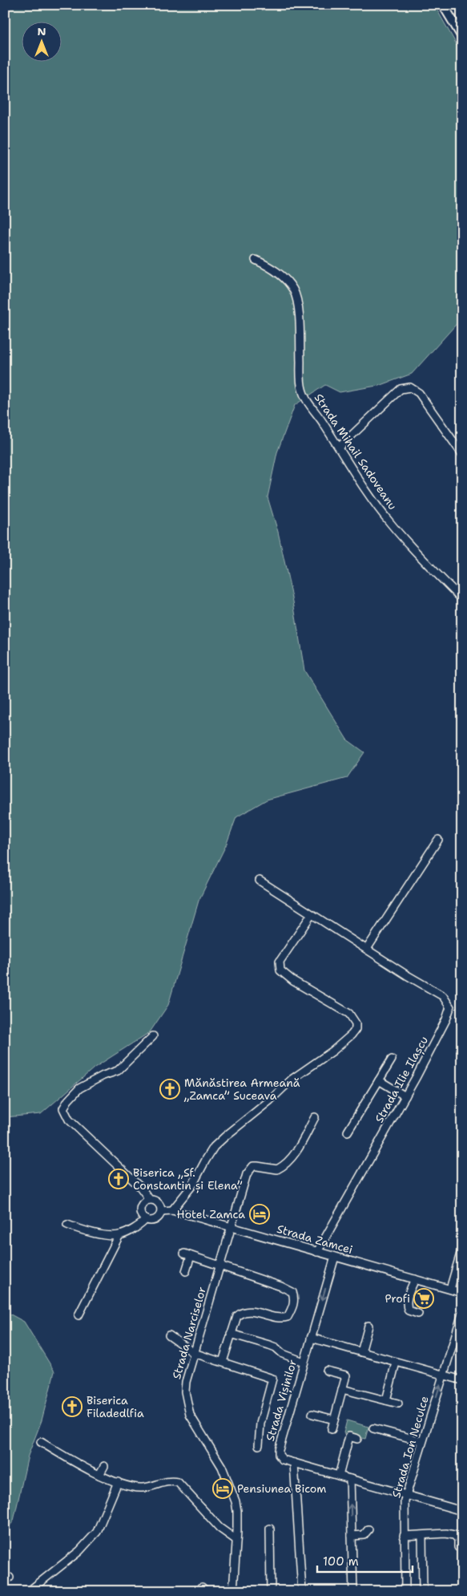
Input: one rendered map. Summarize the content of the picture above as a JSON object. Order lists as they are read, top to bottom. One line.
{"streets":{"street":["Strada Mihail Sadoveanu","Strada Ilie Ilașcu","Strada Zamcei","Strada Narciselor","Strada Vișinilor","Strada Ion Neculce"]},"crossings":[["Strada Ilie Ilașcu","Strada Zamcei"],["Strada Zamcei","Strada Narciselor"],["Strada Zamcei","Strada Vișinilor"],["Strada Vișinilor","Strada Ion Neculce"]],"places":{"church":["Mănăstirea Armeană „Zamca” Suceava","Biserica „Sf. Constantin și Elena”","Biserica Filadedlfia"],"hotel":["Hotel Zamca","Pensiunea Bicom"],"supermarket":["Profi"]},"scale_bar":"100 m","north":"top"}
